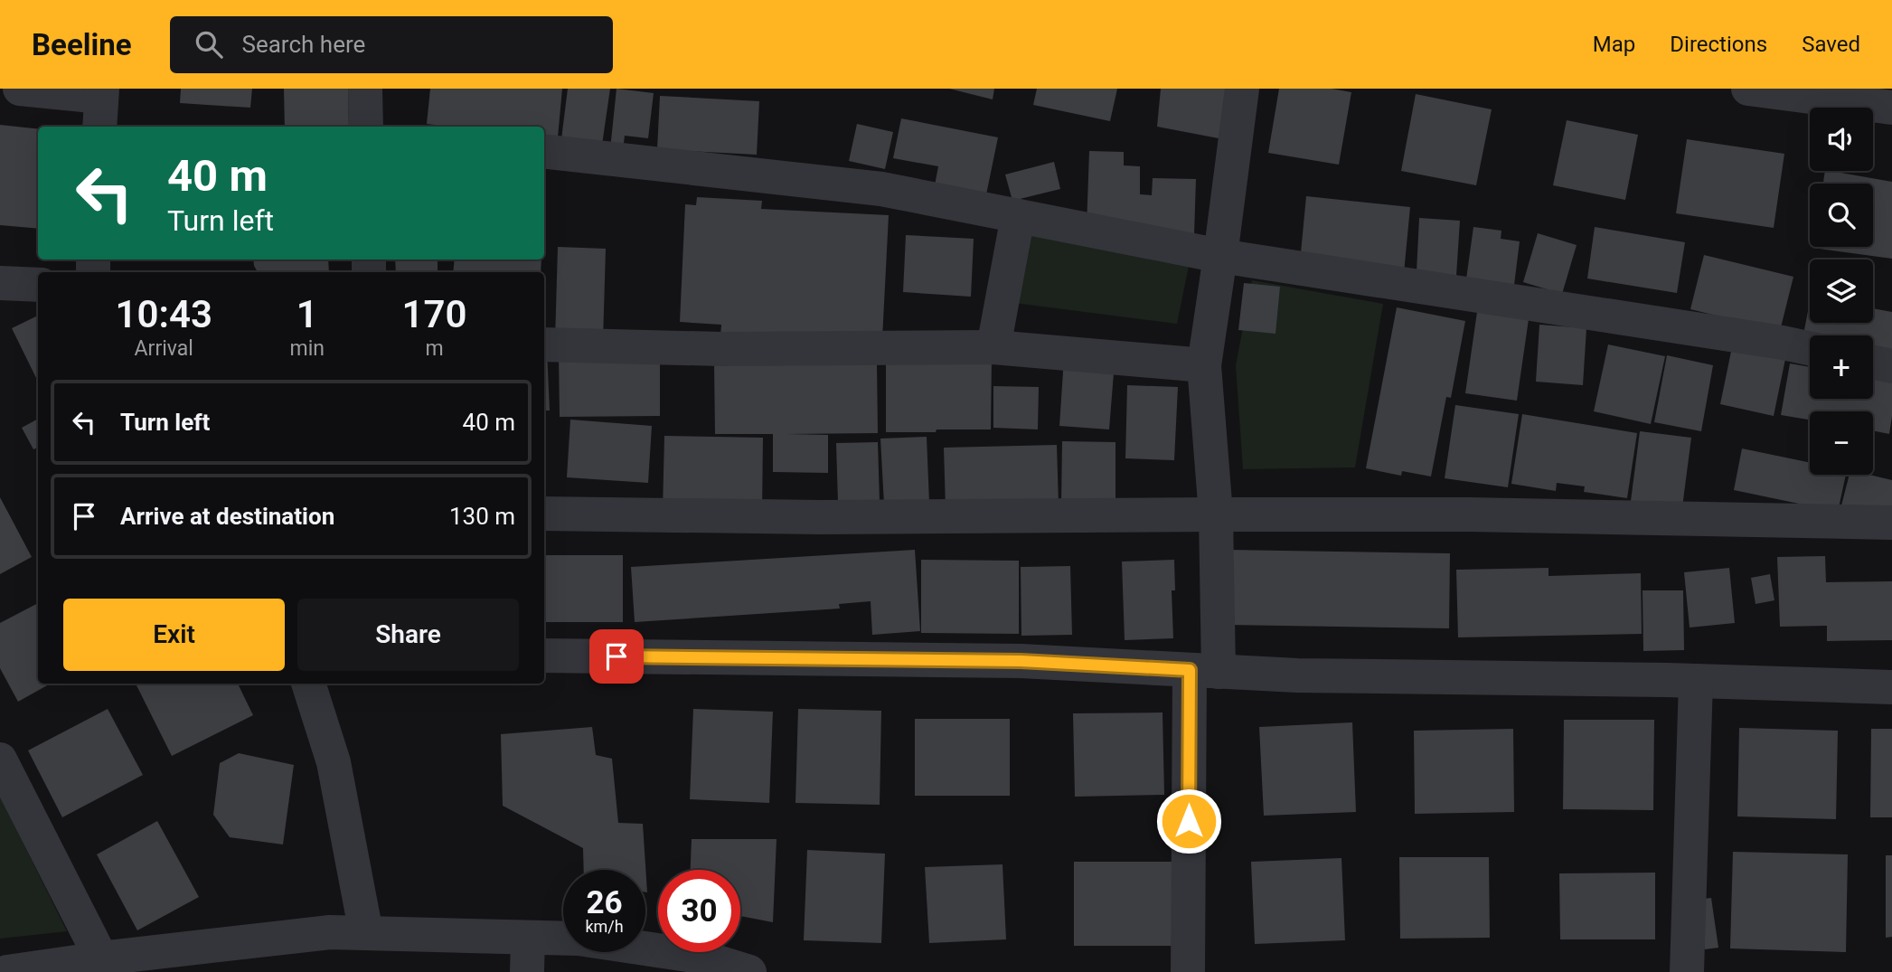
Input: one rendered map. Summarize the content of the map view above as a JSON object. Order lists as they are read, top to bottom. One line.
{"page":{"header":"Beeline","search":"Search here","nav":["Map","Directions","Saved"],"map_buttons":["+","−"],"turn":["40 m","Turn left"],"eta":["10:43","Arrival","1","min","170","m"],"list":[{"name":"Turn left","value":"40 m"},{"name":"Arrive at destination","value":"130 m"}],"buttons":["Exit","Share"],"speed":"26 km/h","limit":"30"}}
